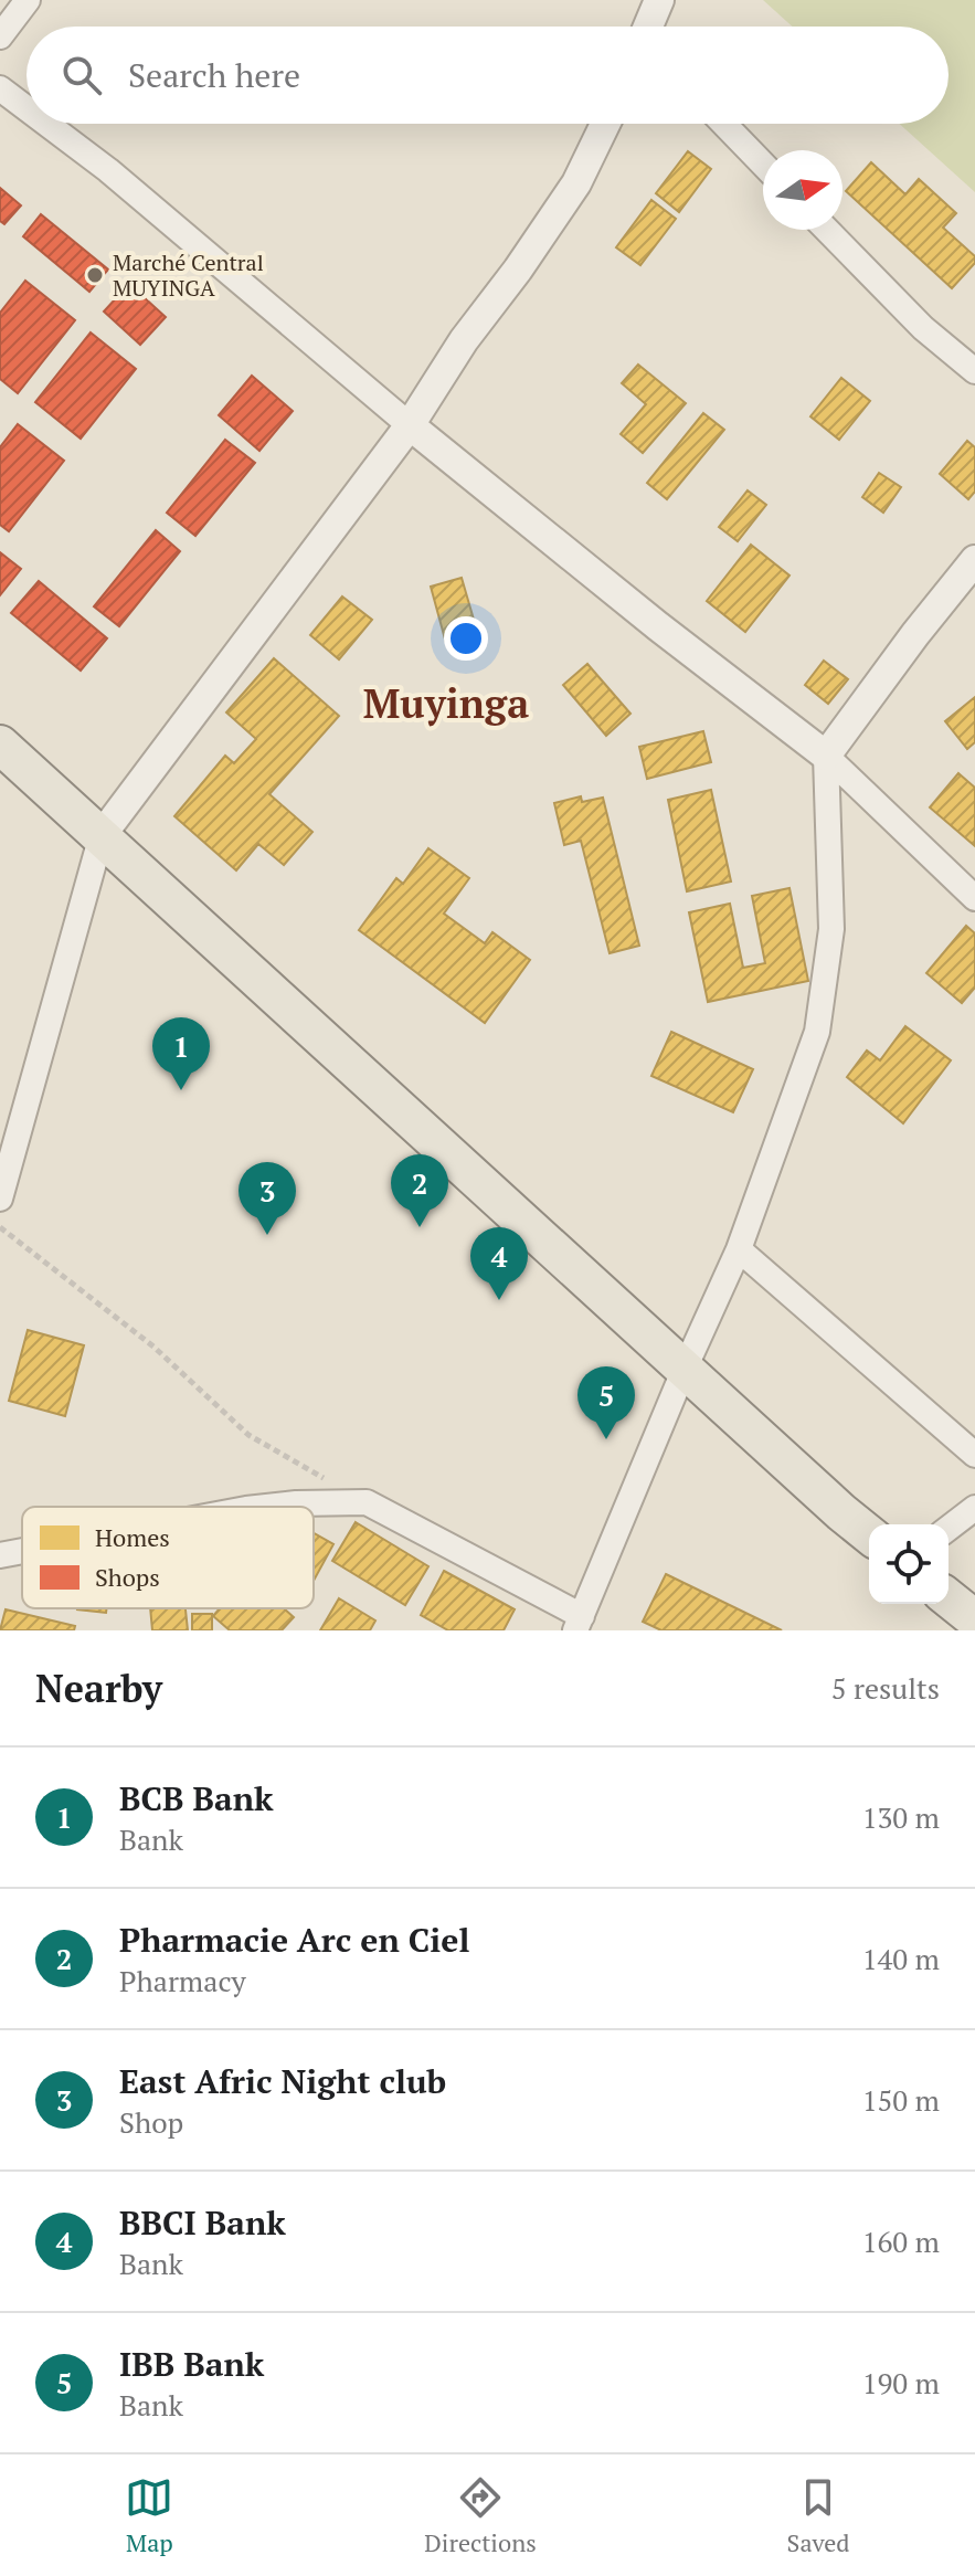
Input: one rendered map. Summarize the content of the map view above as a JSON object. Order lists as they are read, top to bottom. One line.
{"districts":["Muyinga"],"places":["Marché Central MUYINGA"],"legend":["Homes","Shops"],"north":"right","page":{"search":"Search here","pins":["1","2","3","4","5"],"heading":["Nearby","5 results"],"list":[{"mark":"1","name":"BCB Bank","note":"Bank","value":"130 m"},{"mark":"2","name":"Pharmacie Arc en Ciel","note":"Pharmacy","value":"140 m"},{"mark":"3","name":"East Afric Night club","note":"Shop","value":"150 m"},{"mark":"4","name":"BBCI Bank","note":"Bank","value":"160 m"},{"mark":"5","name":"IBB Bank","note":"Bank","value":"190 m"}],"nav":["Map","Directions","Saved"]}}
